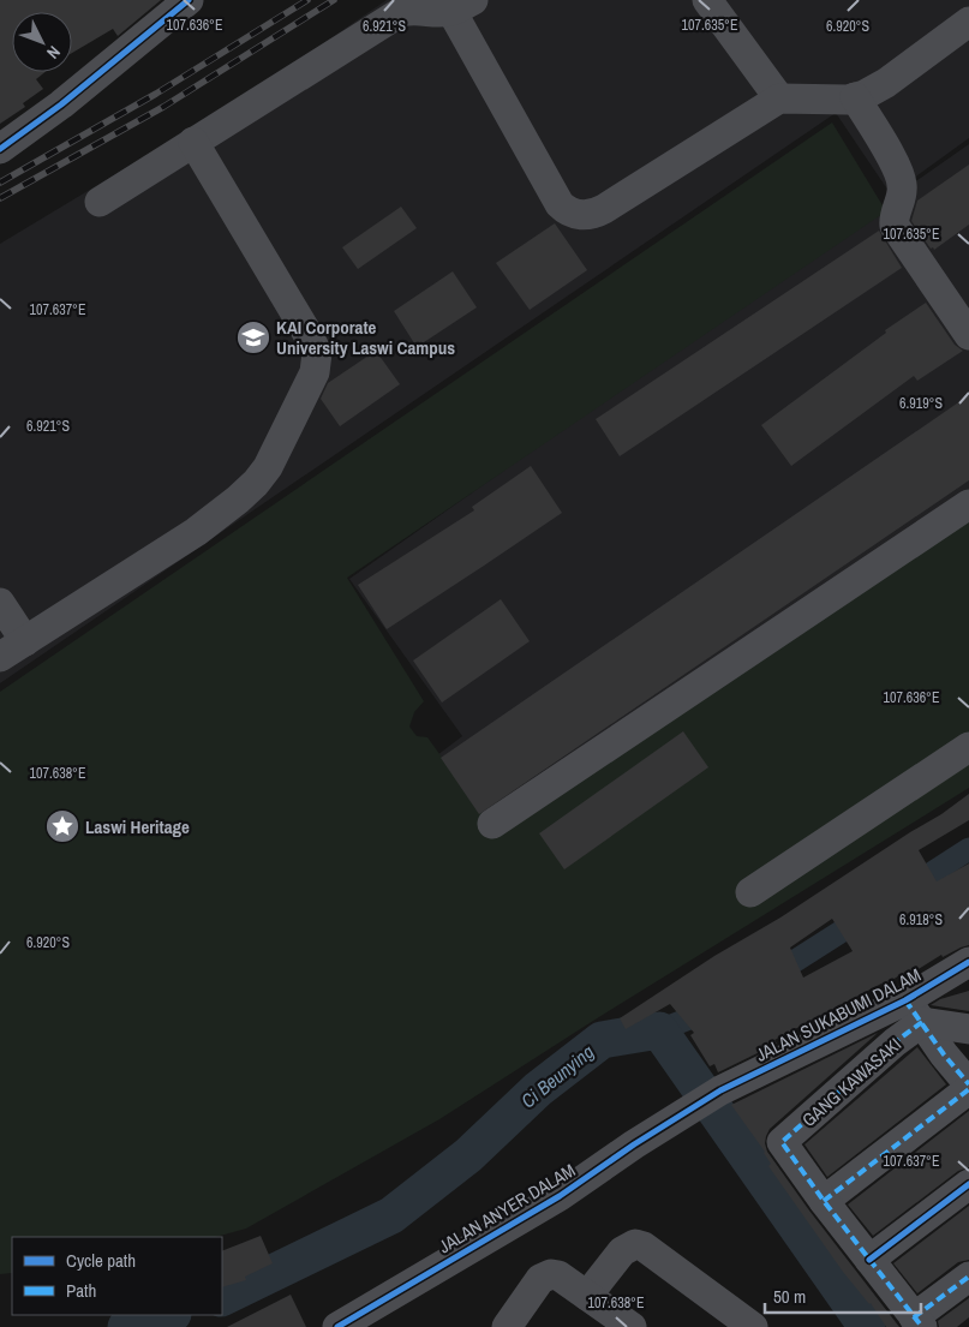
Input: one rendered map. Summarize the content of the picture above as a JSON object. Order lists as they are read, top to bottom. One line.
{"streets":{"street":["JALAN SUKABUMI DALAM","GANG KAWASAKI","JALAN ANYER DALAM"]},"crossings":[["JALAN SUKABUMI DALAM","GANG KAWASAKI"],["JALAN SUKABUMI DALAM","JALAN ANYER DALAM"]],"water":["Ci Beunying"],"places":{"school or university":["KAI Corporate University Laswi Campus"],"place":["Laswi Heritage"]},"legend":["Cycle path","Path"],"scale_bar":"50 m","north":"bottom right","coordinates":["107.635°E","107.636°E","6.921°S","6.920°S","107.637°E","6.919°S","107.638°E","6.918°S"]}
